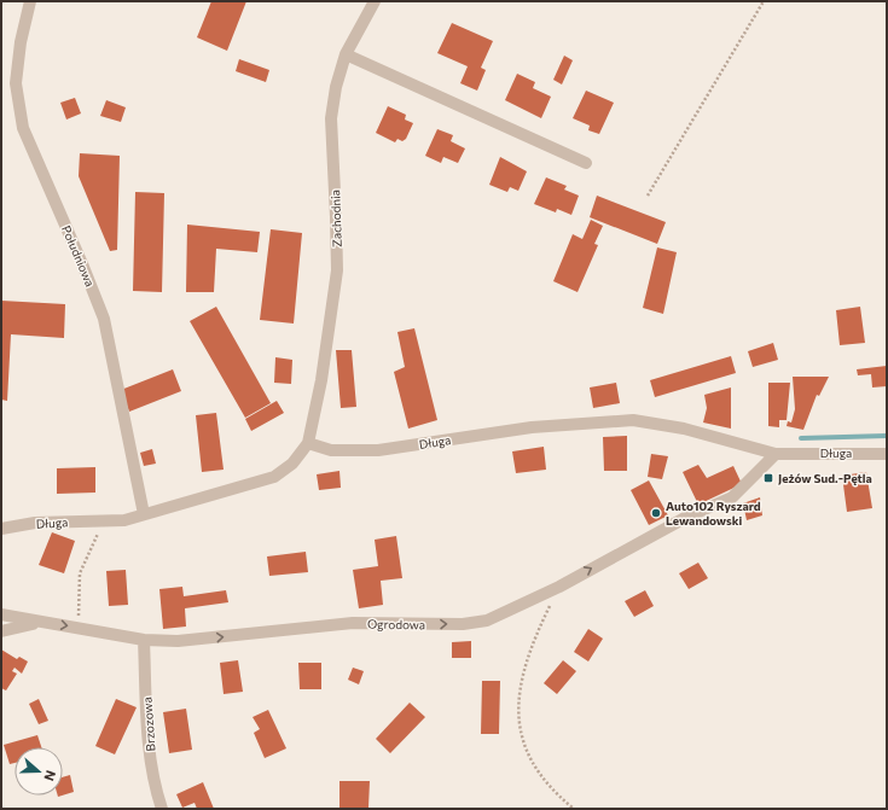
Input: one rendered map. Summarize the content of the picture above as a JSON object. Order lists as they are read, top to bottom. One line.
{"streets":{"street":["Zachodnia","Południowa","Długa","Ogrodowa","Brzozowa"]},"crossings":[["Zachodnia","Długa"],["Południowa","Długa"],["Długa","Ogrodowa"],["Ogrodowa","Brzozowa"]],"one_way":["Ogrodowa"],"places":{"transit":["Jeżów Sud.-Pętla"],"other":["Auto102 Ryszard Lewandowski"]},"north":"right"}
